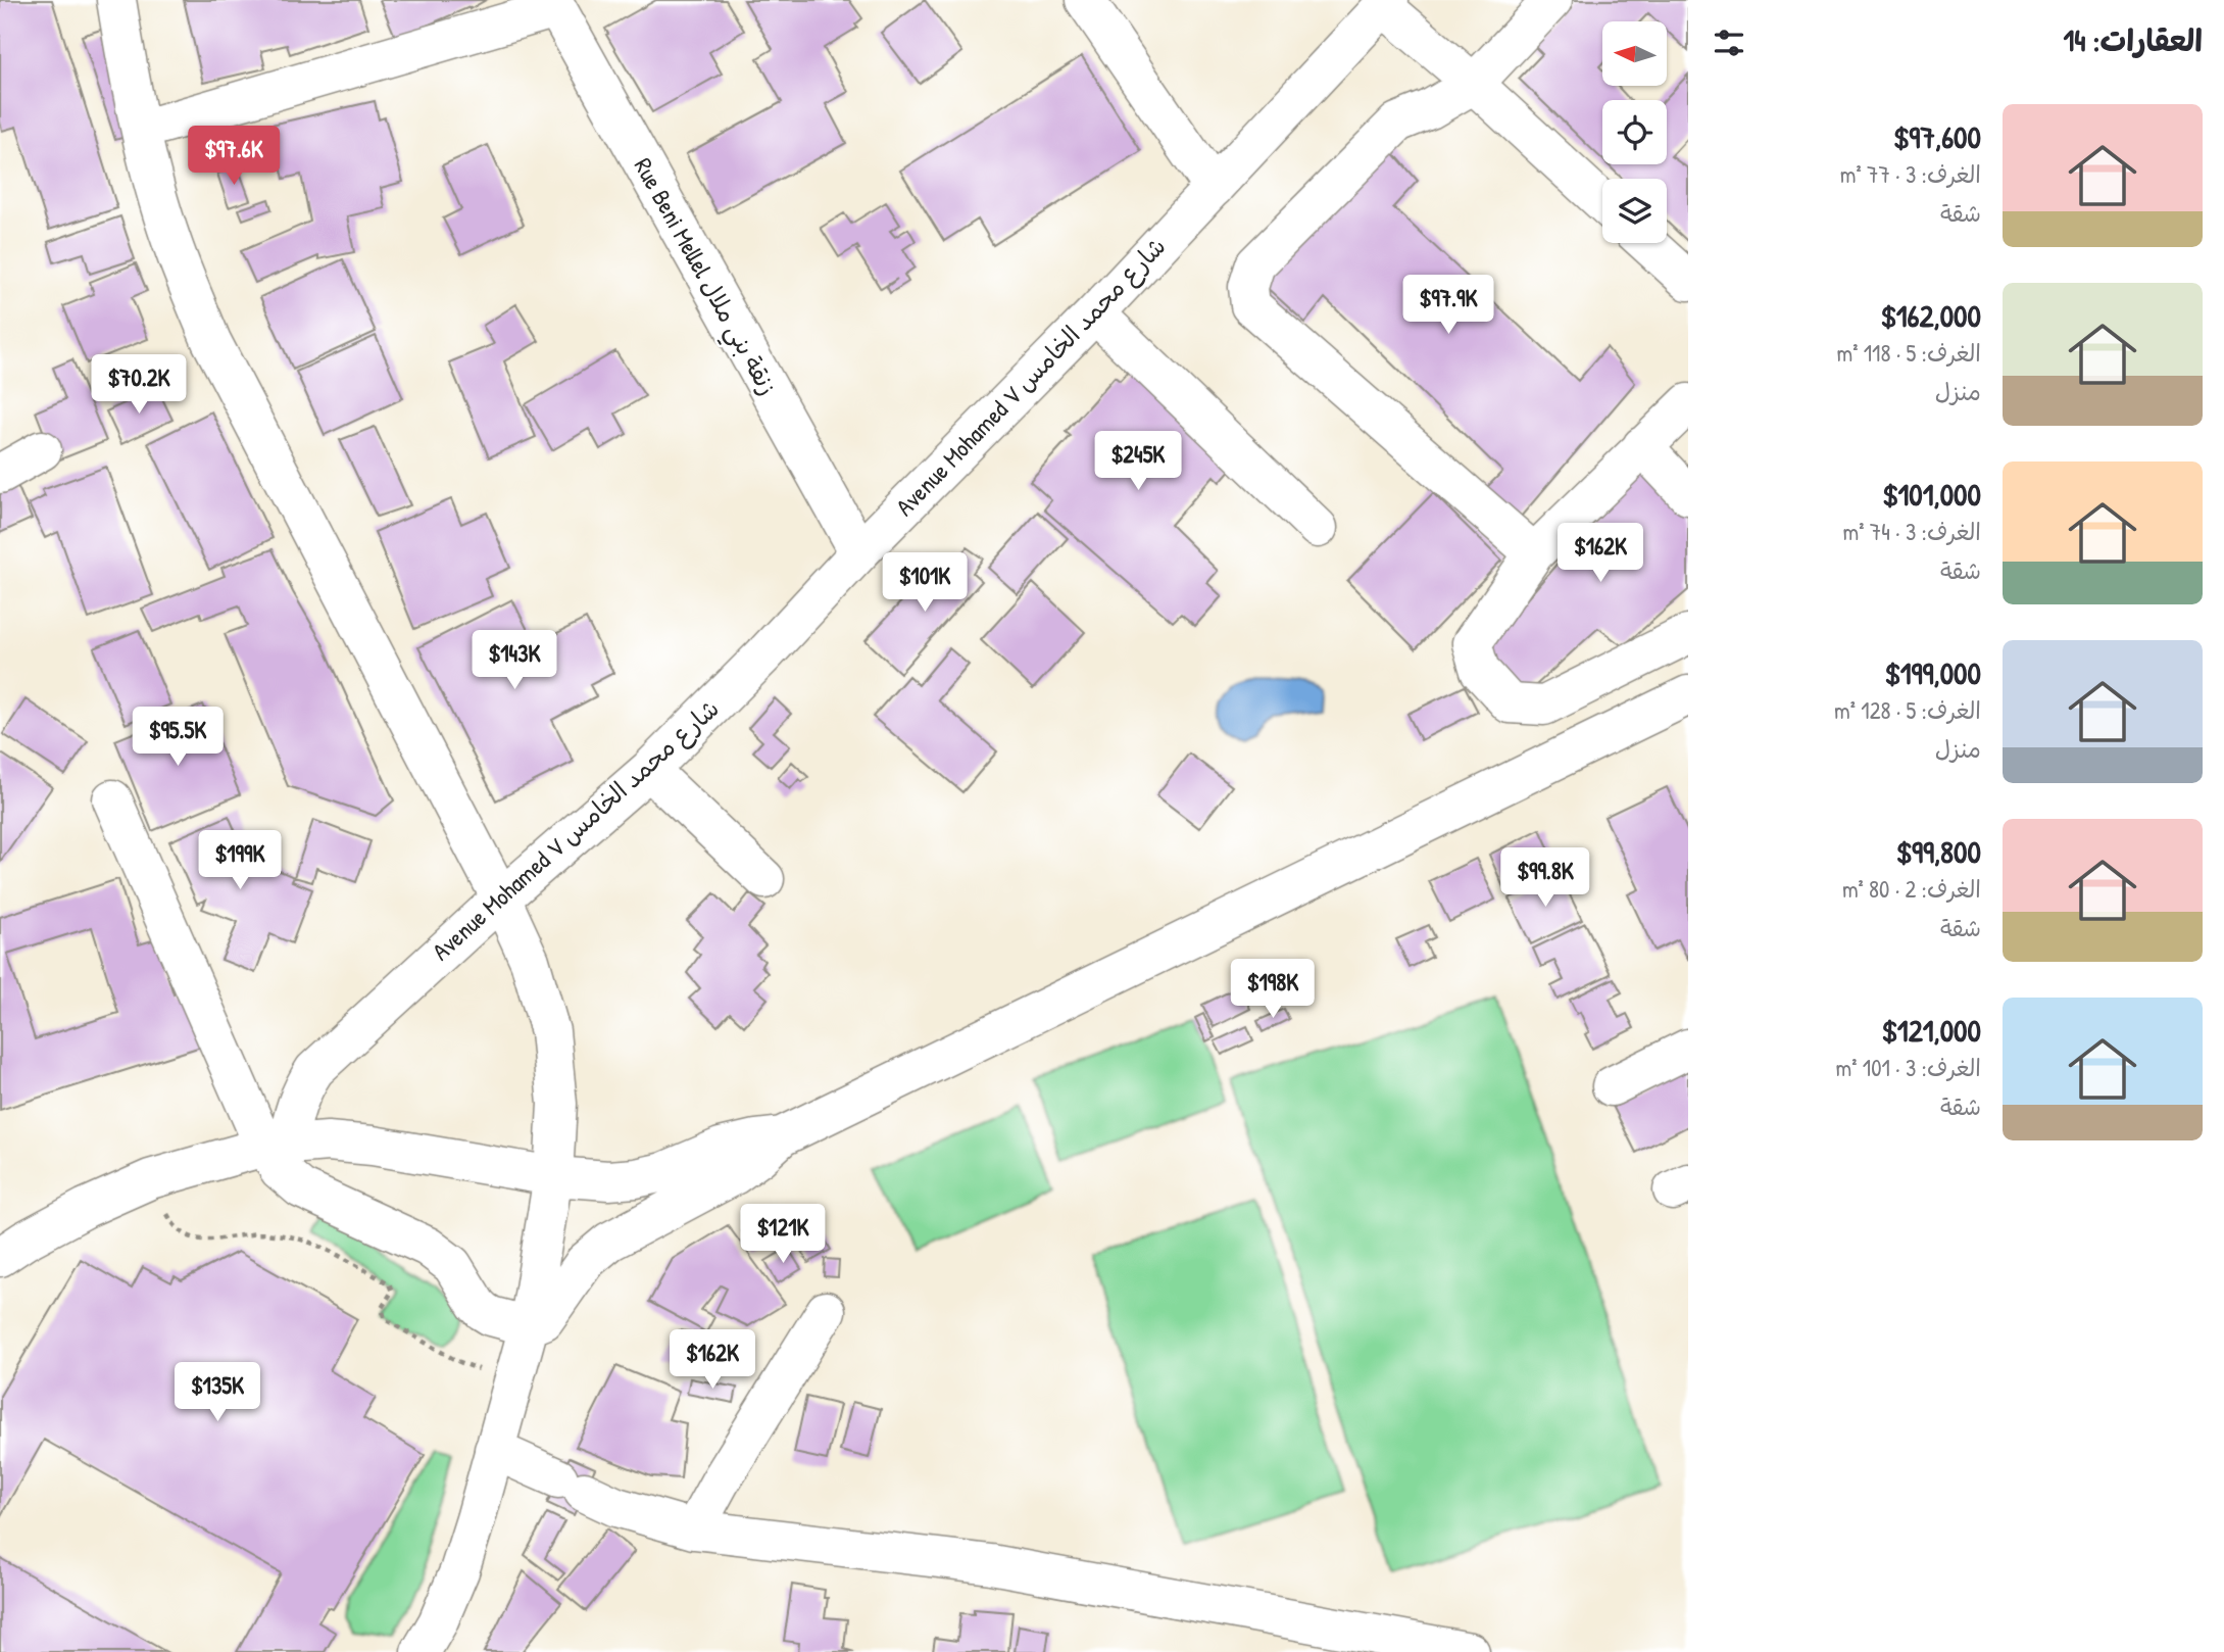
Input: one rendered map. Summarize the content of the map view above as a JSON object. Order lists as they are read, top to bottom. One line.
{"streets":{"street":["Rue Beni Mellel زنقة بني ملال","Avenue Mohamed V شارع محمد الخامس"]},"crossings":[["Rue Beni Mellel زنقة بني ملال","Avenue Mohamed V شارع محمد الخامس"]],"north":"left","page":{"heading":"العقارات: 14","list":[{"name":"$97,600","note":"الغرف: 3 · 77 m² · شقة"},{"name":"$162,000","note":"الغرف: 5 · 118 m² · منزل"},{"name":"$101,000","note":"الغرف: 3 · 74 m² · شقة"},{"name":"$199,000","note":"الغرف: 5 · 128 m² · منزل"},{"name":"$99,800","note":"الغرف: 2 · 80 m² · شقة"},{"name":"$121,000","note":"الغرف: 3 · 101 m² · شقة"}],"price":["$97.6K","$97.9K","$70.2K","$245K","$162K","$101K","$143K","$95.5K","$199K","$99.8K","$198K","$121K","$162K","$135K"]}}
